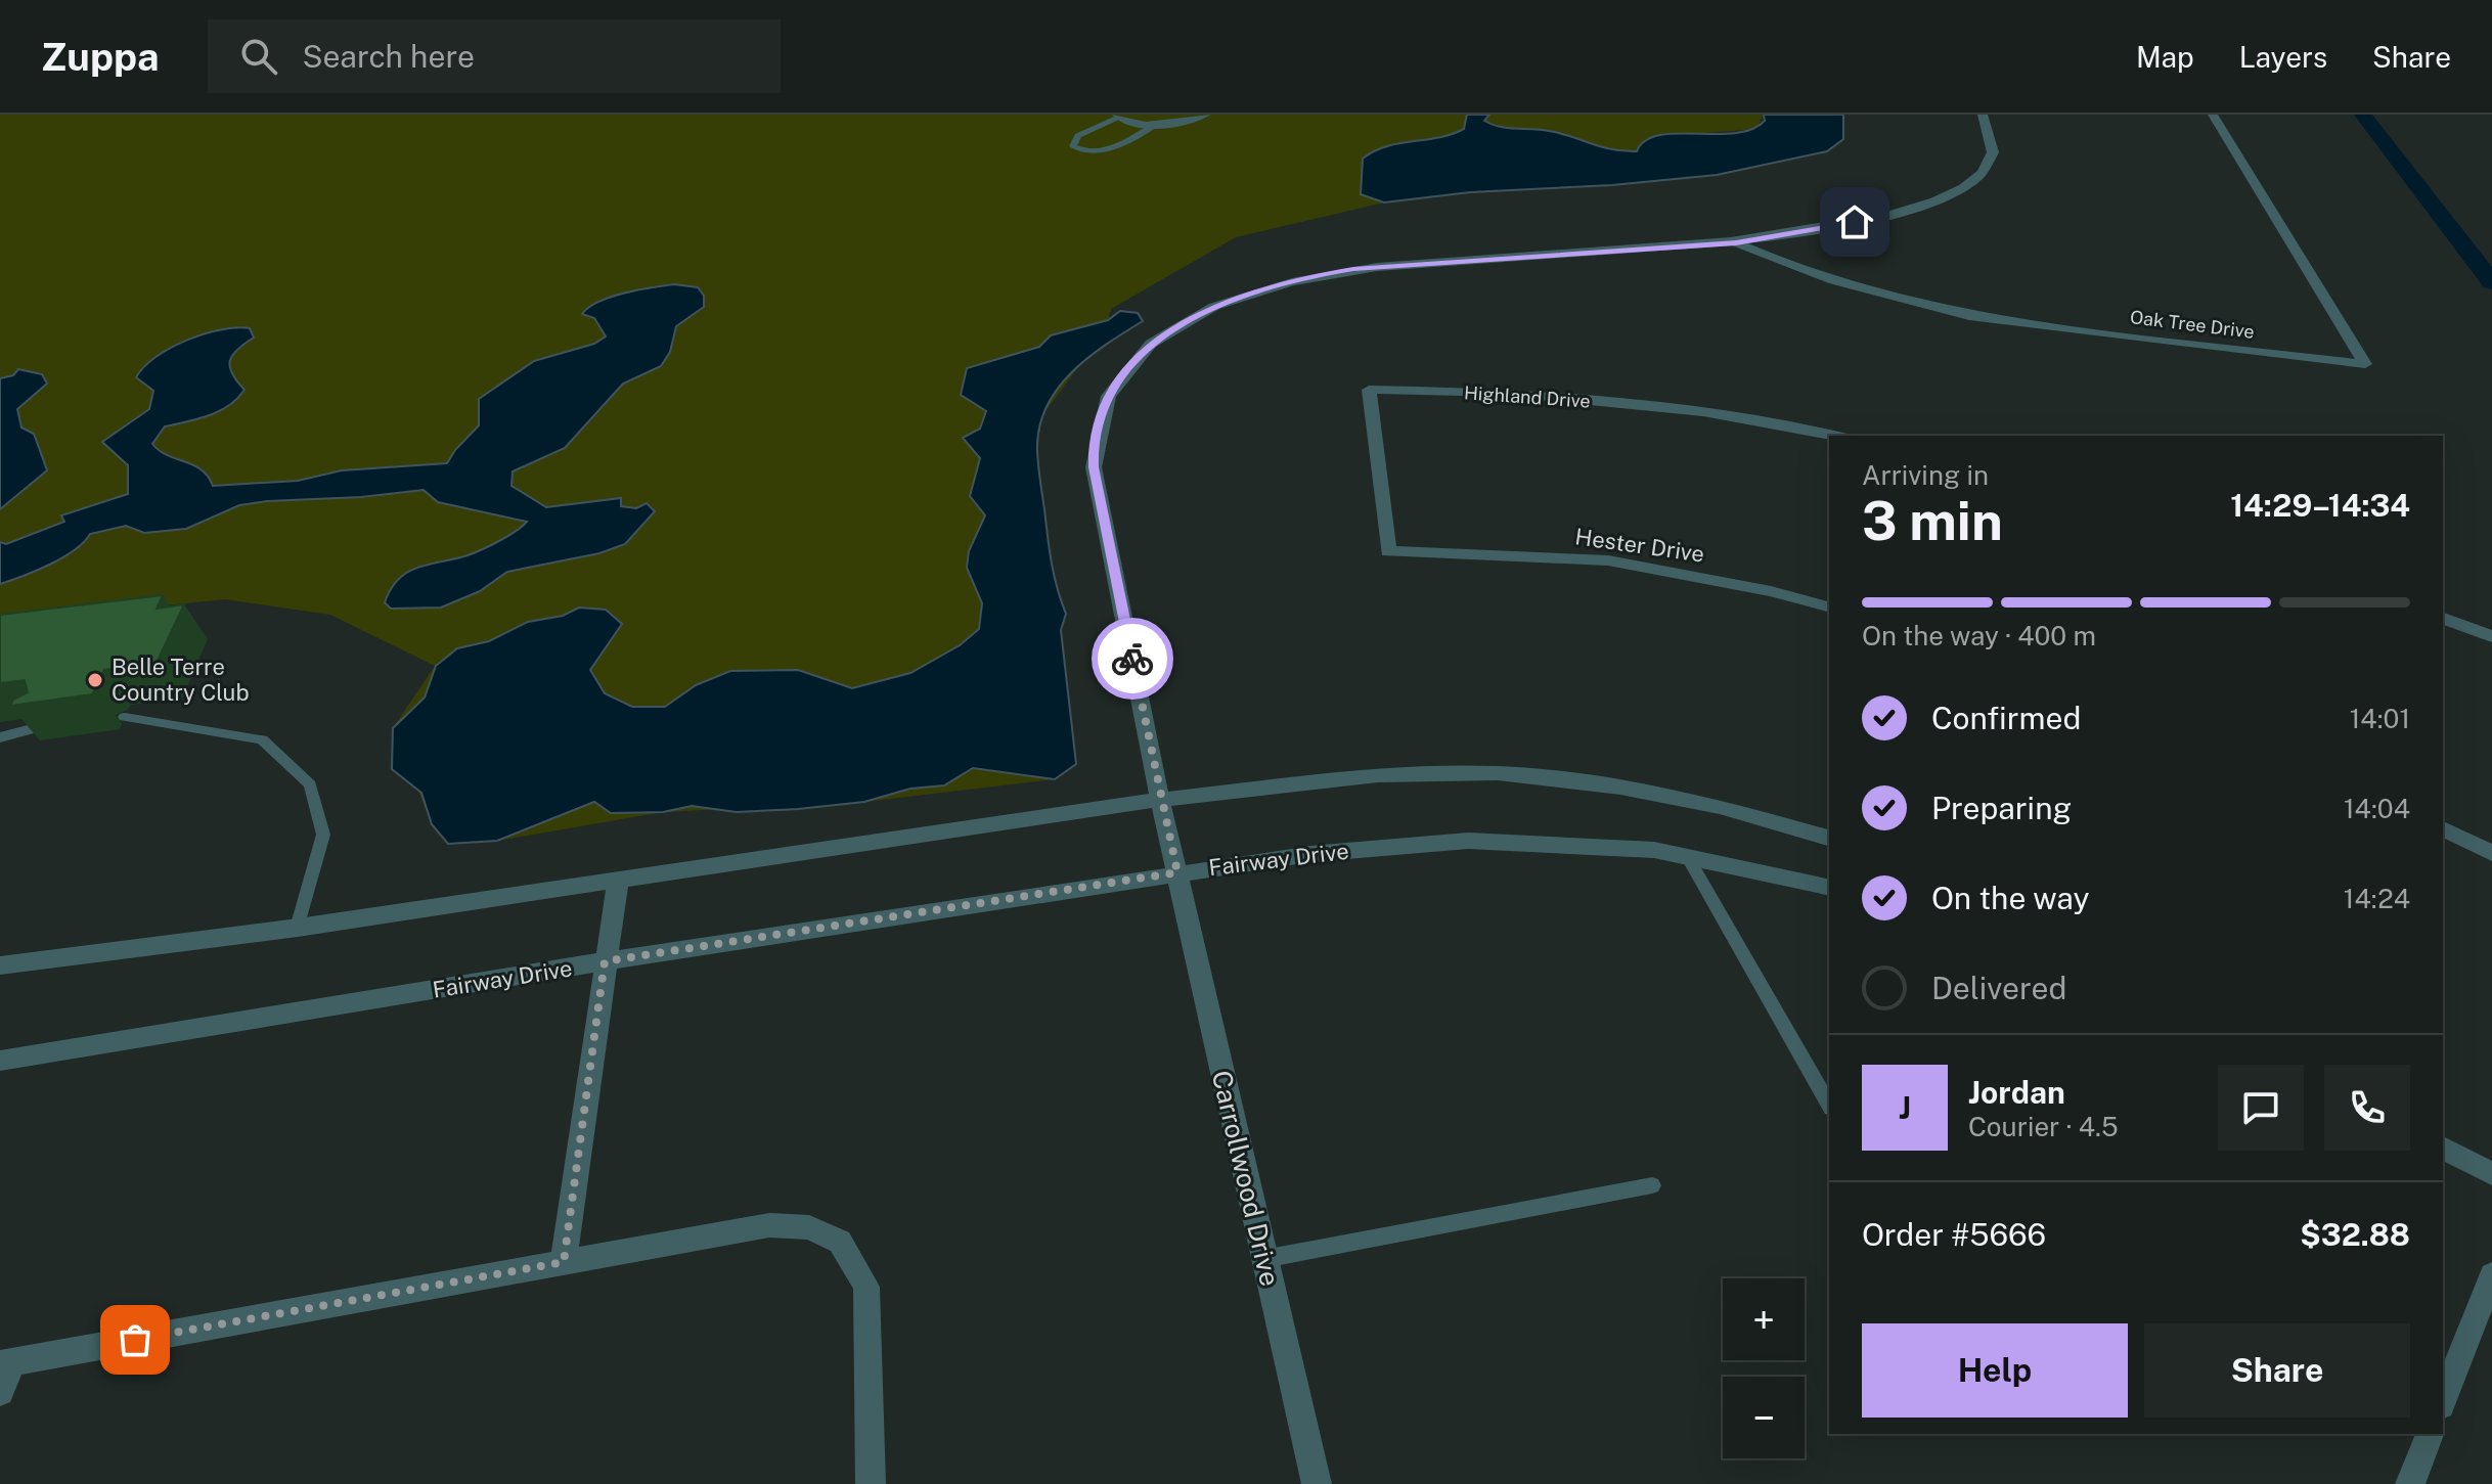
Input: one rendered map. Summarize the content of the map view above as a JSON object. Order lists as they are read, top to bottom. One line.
{"streets":{"street":["Oak Tree Drive","Highland Drive","Hester Drive","Fairway Drive","Carrollwood Drive"]},"crossings":[["Oak Tree Drive","Carrollwood Drive"],["Highland Drive","Hester Drive"],["Fairway Drive","Carrollwood Drive"]],"places":["Belle Terre Country Club"],"page":{"header":"Zuppa","search":"Search here","nav":["Map","Layers","Share"],"heading":["3 min","Arriving in","14:29–14:34"],"panel":["Jordan","Courier · 4.5","Order #5666","$32.88"],"bar":"On the way · 400 m","list":[["Confirmed","14:01"],["Preparing","14:04"],["On the way","14:24"],"Delivered"],"round":"J","map_buttons":["+","−"],"buttons":["Help","Share"]}}
